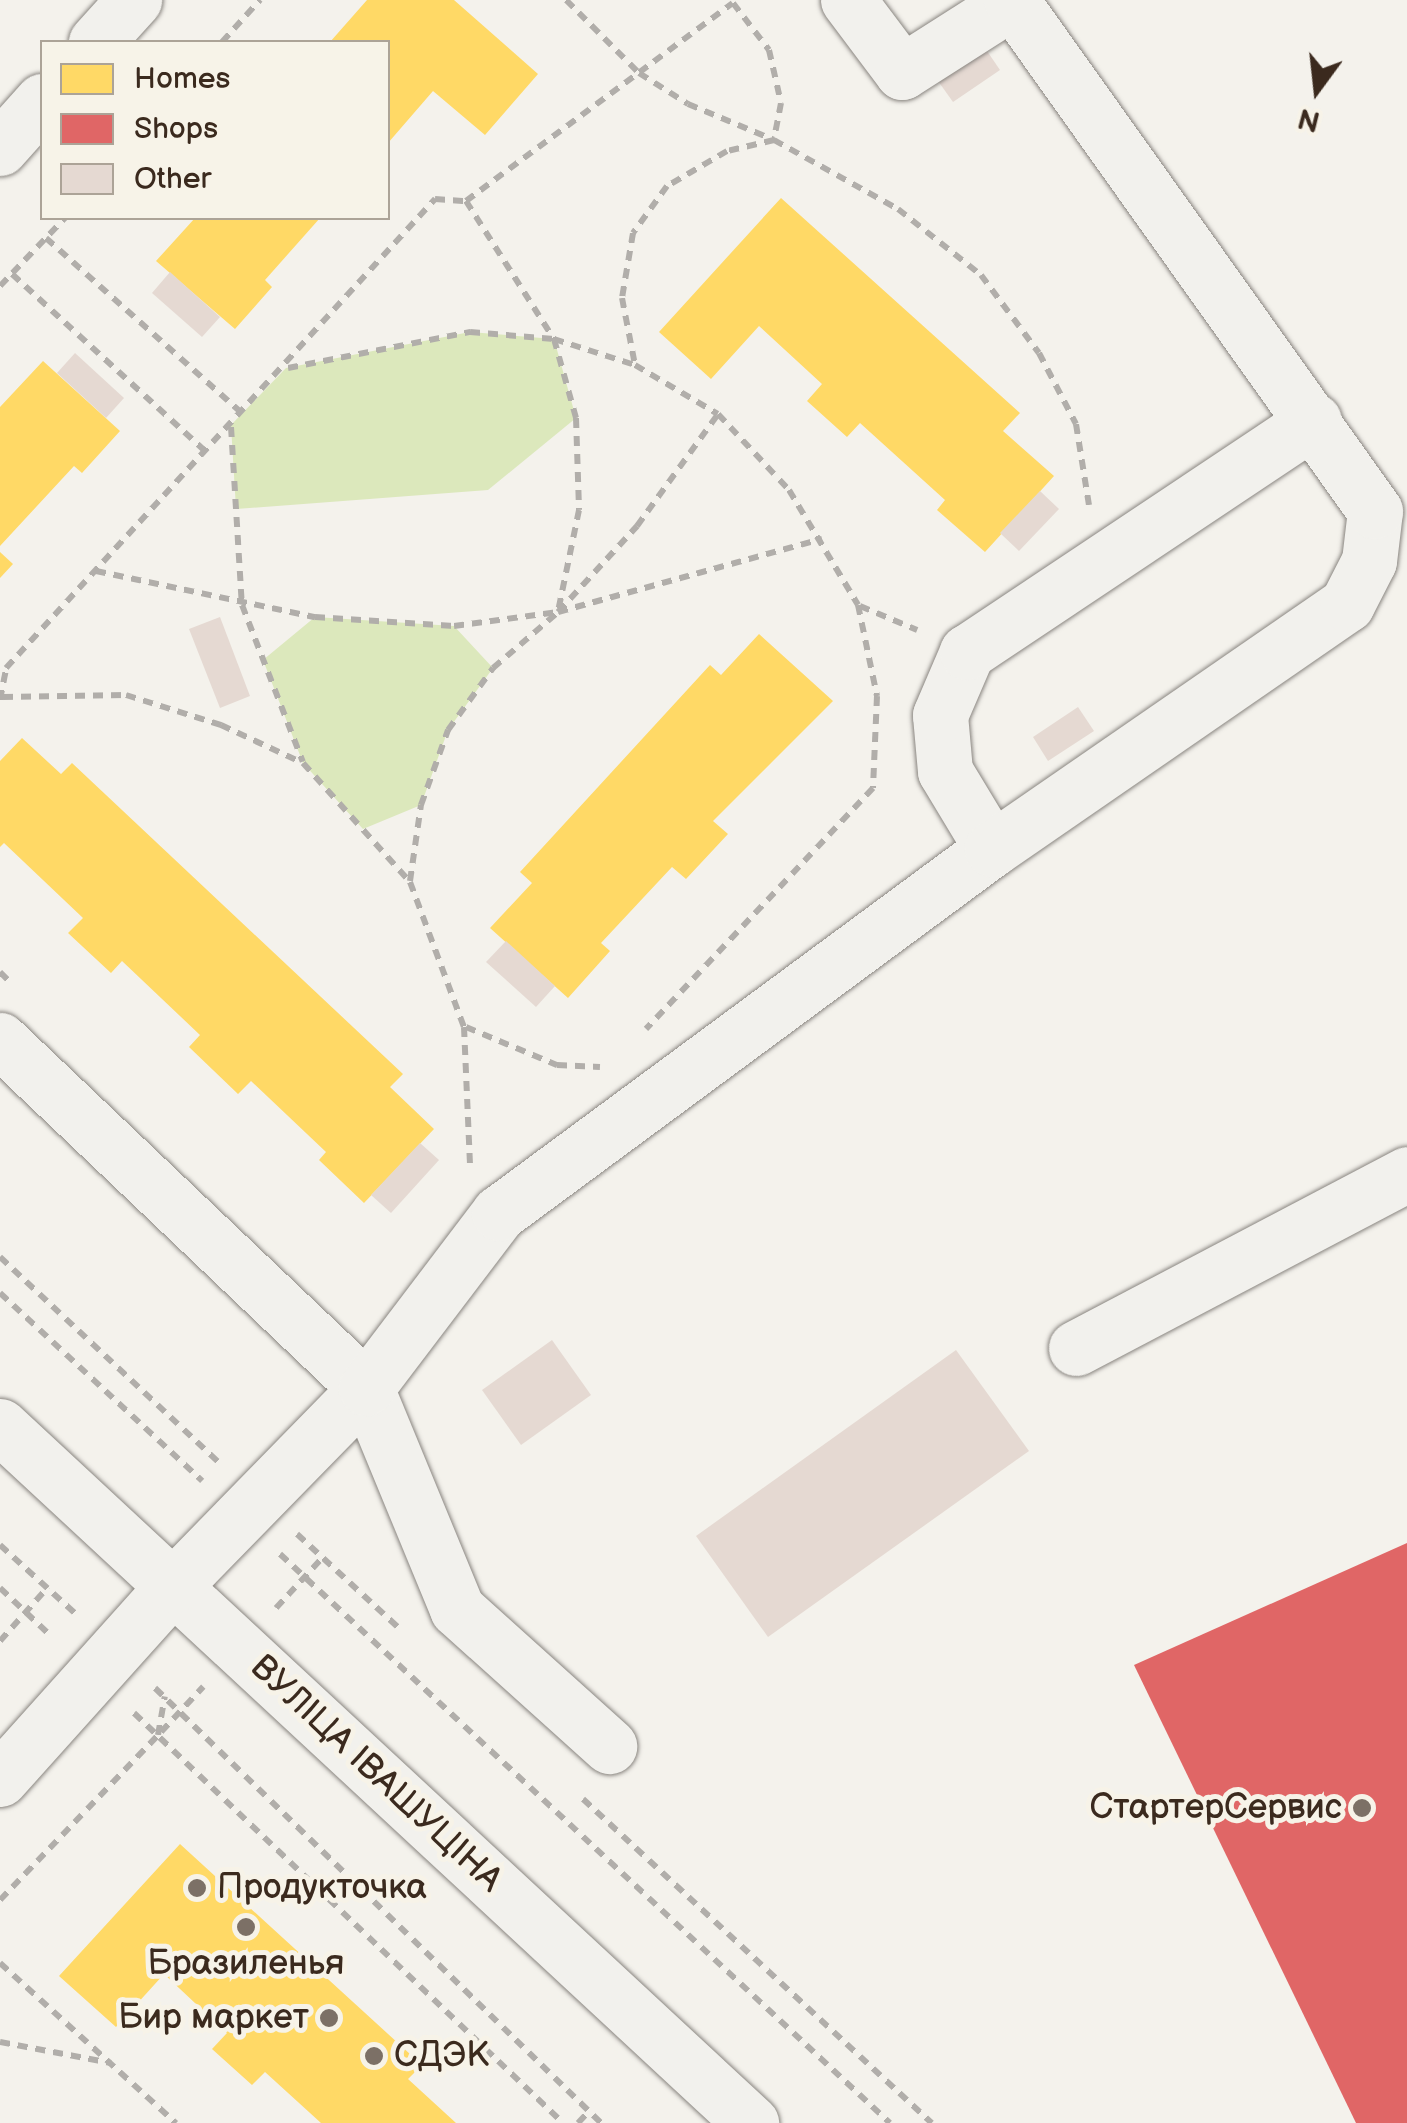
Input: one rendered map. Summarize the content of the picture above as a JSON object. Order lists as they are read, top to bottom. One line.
{"streets":{"street":["ВУЛІЦА ІВАШУЦІНА"]},"places":["СтартерСервис","Продукточка","Бразиленья","Бир маркет","СДЭК"],"legend":["Homes","Shops","Other"],"north":"bottom"}
